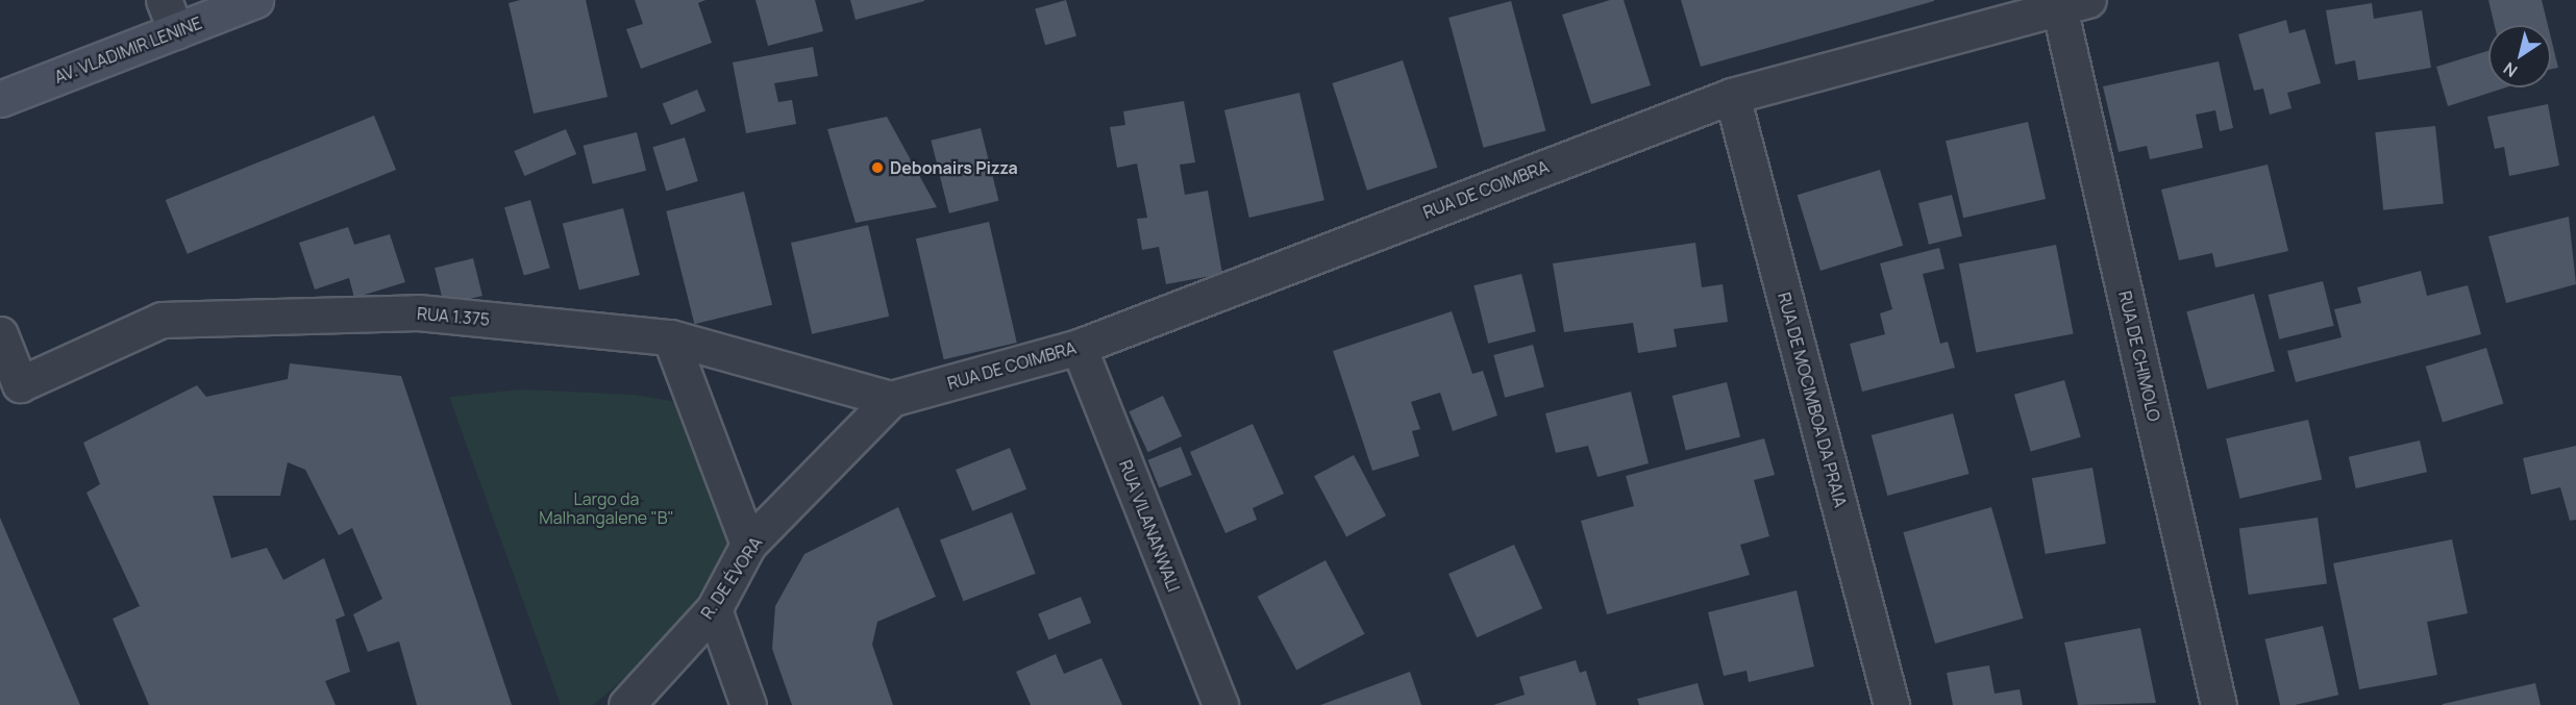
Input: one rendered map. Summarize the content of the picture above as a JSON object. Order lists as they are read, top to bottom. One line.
{"streets":{"main road":["AV. VLADIMIR LENINE"],"street":["RUA DE COIMBRA","RUA 1.375","RUA DE CHIMOLO","RUA DE MOCIMBOA DA PRAIA","RUA VILANANWALI","R. DE ÉVORA"]},"crossings":[["RUA DE COIMBRA","RUA 1.375"],["RUA DE COIMBRA","RUA DE CHIMOLO"],["RUA DE COIMBRA","RUA DE MOCIMBOA DA PRAIA"],["RUA DE COIMBRA","RUA VILANANWALI"],["RUA DE COIMBRA","R. DE ÉVORA"],["RUA 1.375","R. DE ÉVORA"]],"parks":["Largo da Malhangalene \"B\""],"places":["Debonairs Pizza"],"north":"bottom left"}
